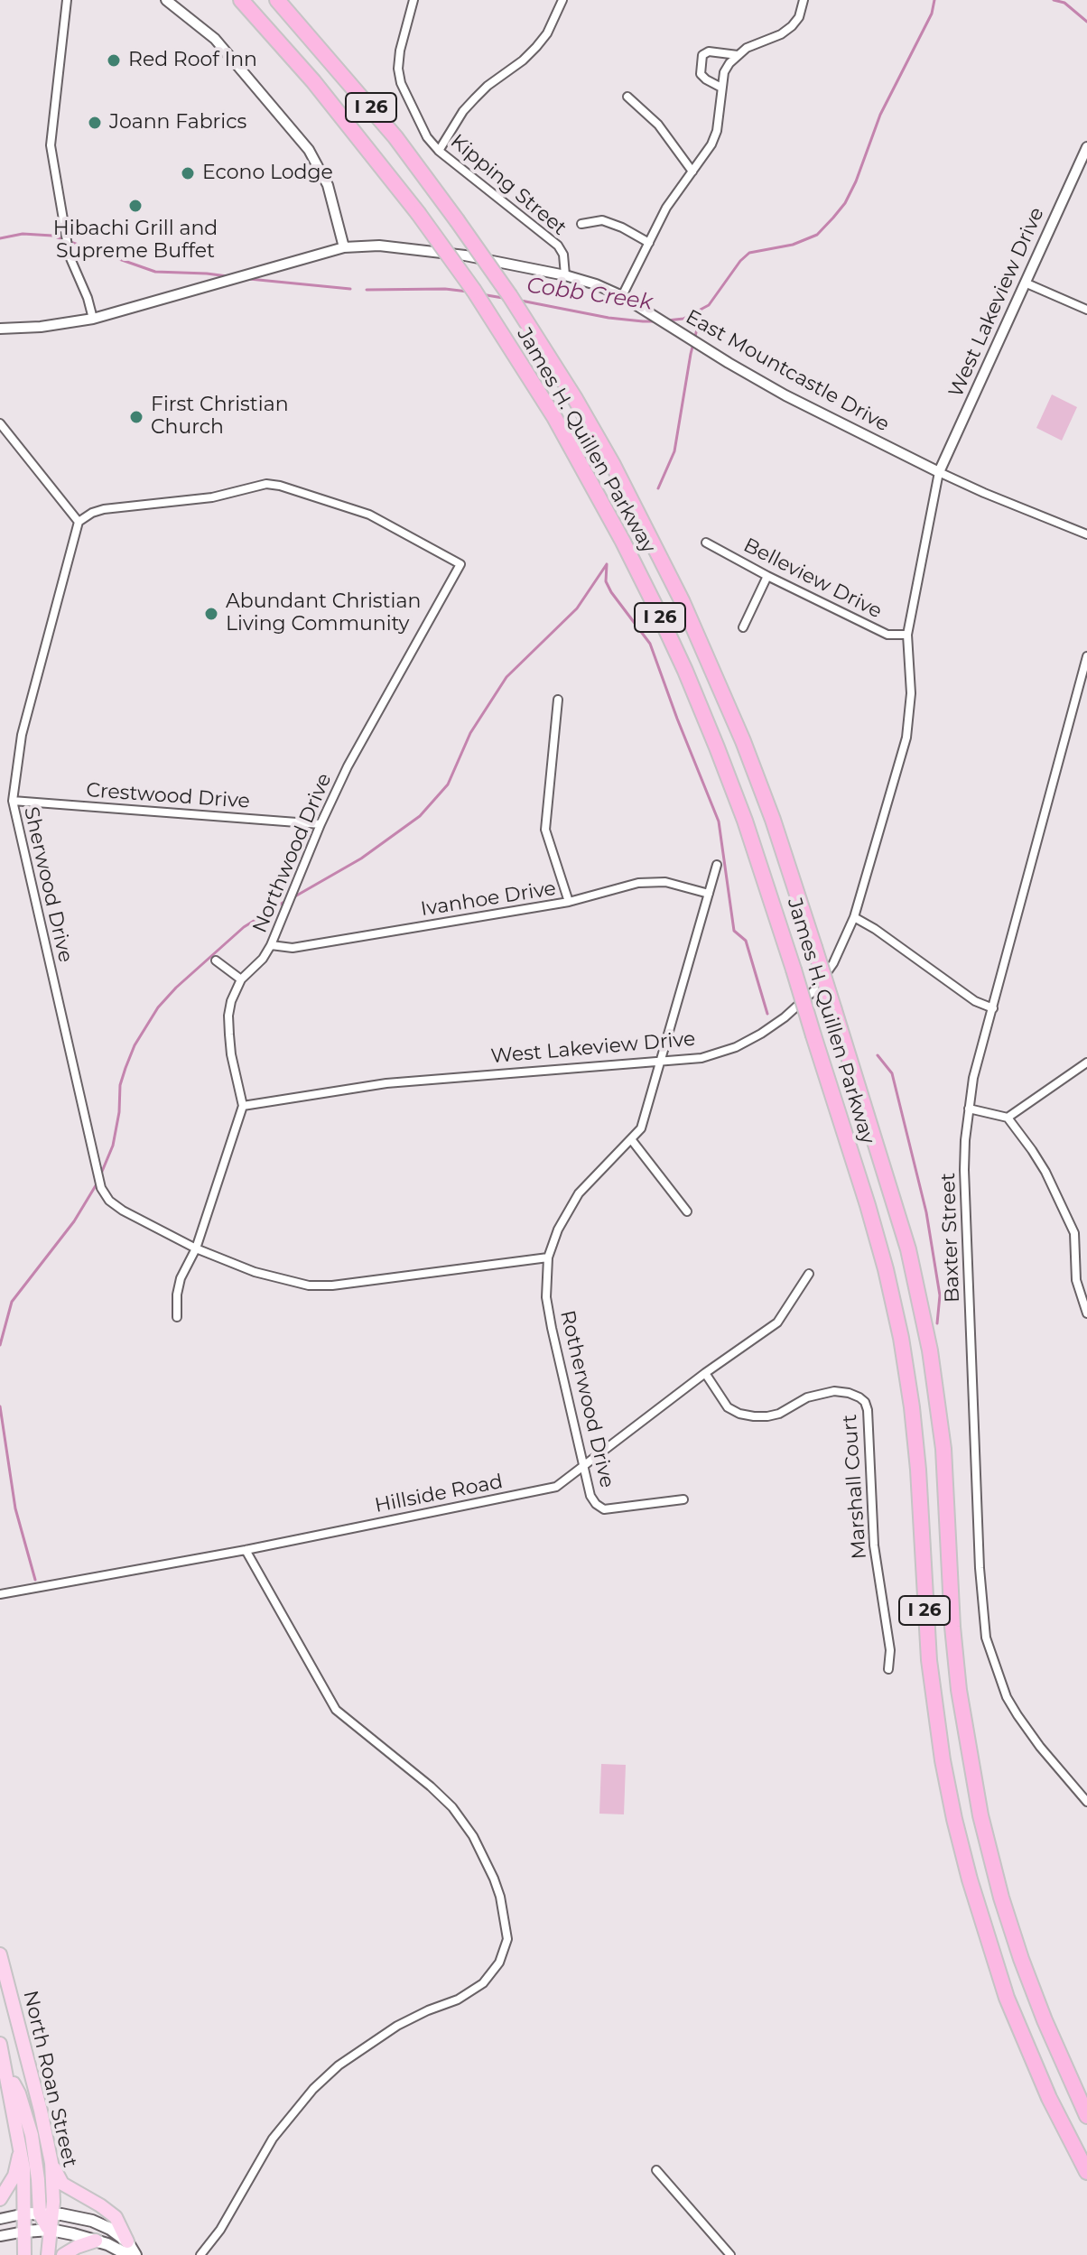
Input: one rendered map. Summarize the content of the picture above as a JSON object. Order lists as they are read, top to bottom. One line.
{"streets":{"highway":["I 26","James H. Quillen Parkway"],"main road":["North Roan Street"],"street":["Kipping Street","West Lakeview Drive","East Mountcastle Drive","Belleview Drive","Crestwood Drive","Northwood Drive","Sherwood Drive","Ivanhoe Drive","Baxter Street","Rotherwood Drive","Marshall Court","Hillside Road"]},"crossings":[["Kipping Street","East Mountcastle Drive"],["West Lakeview Drive","East Mountcastle Drive"],["West Lakeview Drive","Belleview Drive"],["West Lakeview Drive","Northwood Drive"],["West Lakeview Drive","Rotherwood Drive"],["Crestwood Drive","Northwood Drive"],["Crestwood Drive","Sherwood Drive"],["Northwood Drive","Sherwood Drive"],["Northwood Drive","Ivanhoe Drive"],["Sherwood Drive","Rotherwood Drive"],["Ivanhoe Drive","Rotherwood Drive"],["Rotherwood Drive","Hillside Road"],["Marshall Court","Hillside Road"]],"water":["Cobb Creek"],"places":["Red Roof Inn","Joann Fabrics","Econo Lodge","Hibachi Grill and Supreme Buffet","First Christian Church","Abundant Christian Living Community"]}
